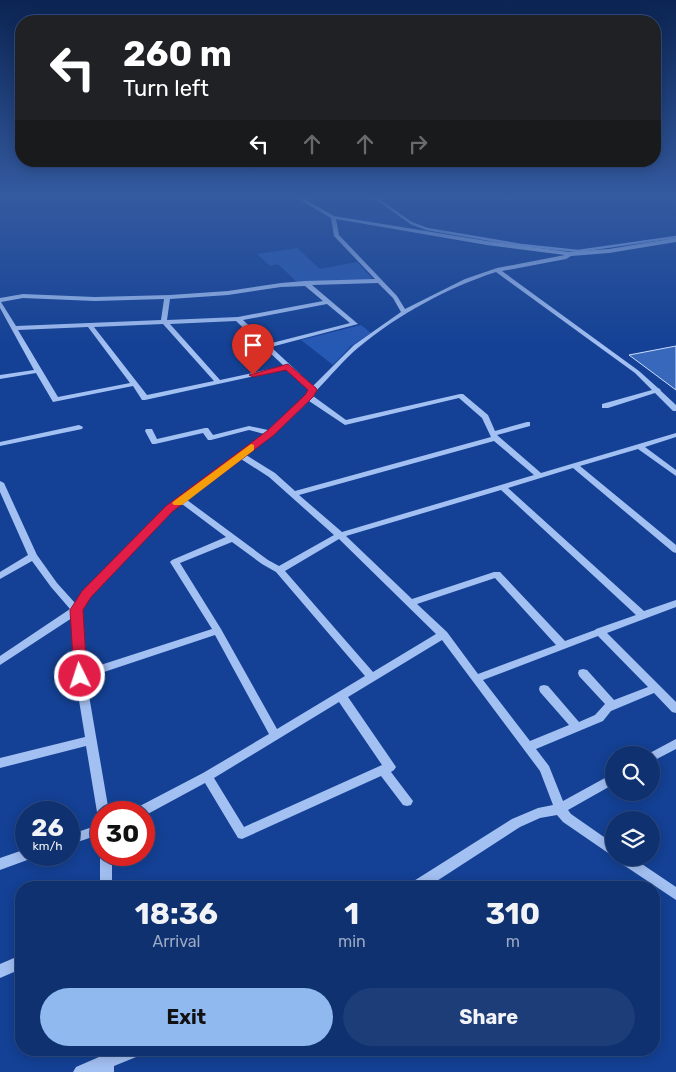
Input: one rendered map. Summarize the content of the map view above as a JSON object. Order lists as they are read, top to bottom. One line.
{"page":{"turn":["260 m","Turn left"],"speed":"26 km/h","limit":"30","eta":["18:36","Arrival","1","min","310","m"],"buttons":["Exit","Share"]}}
